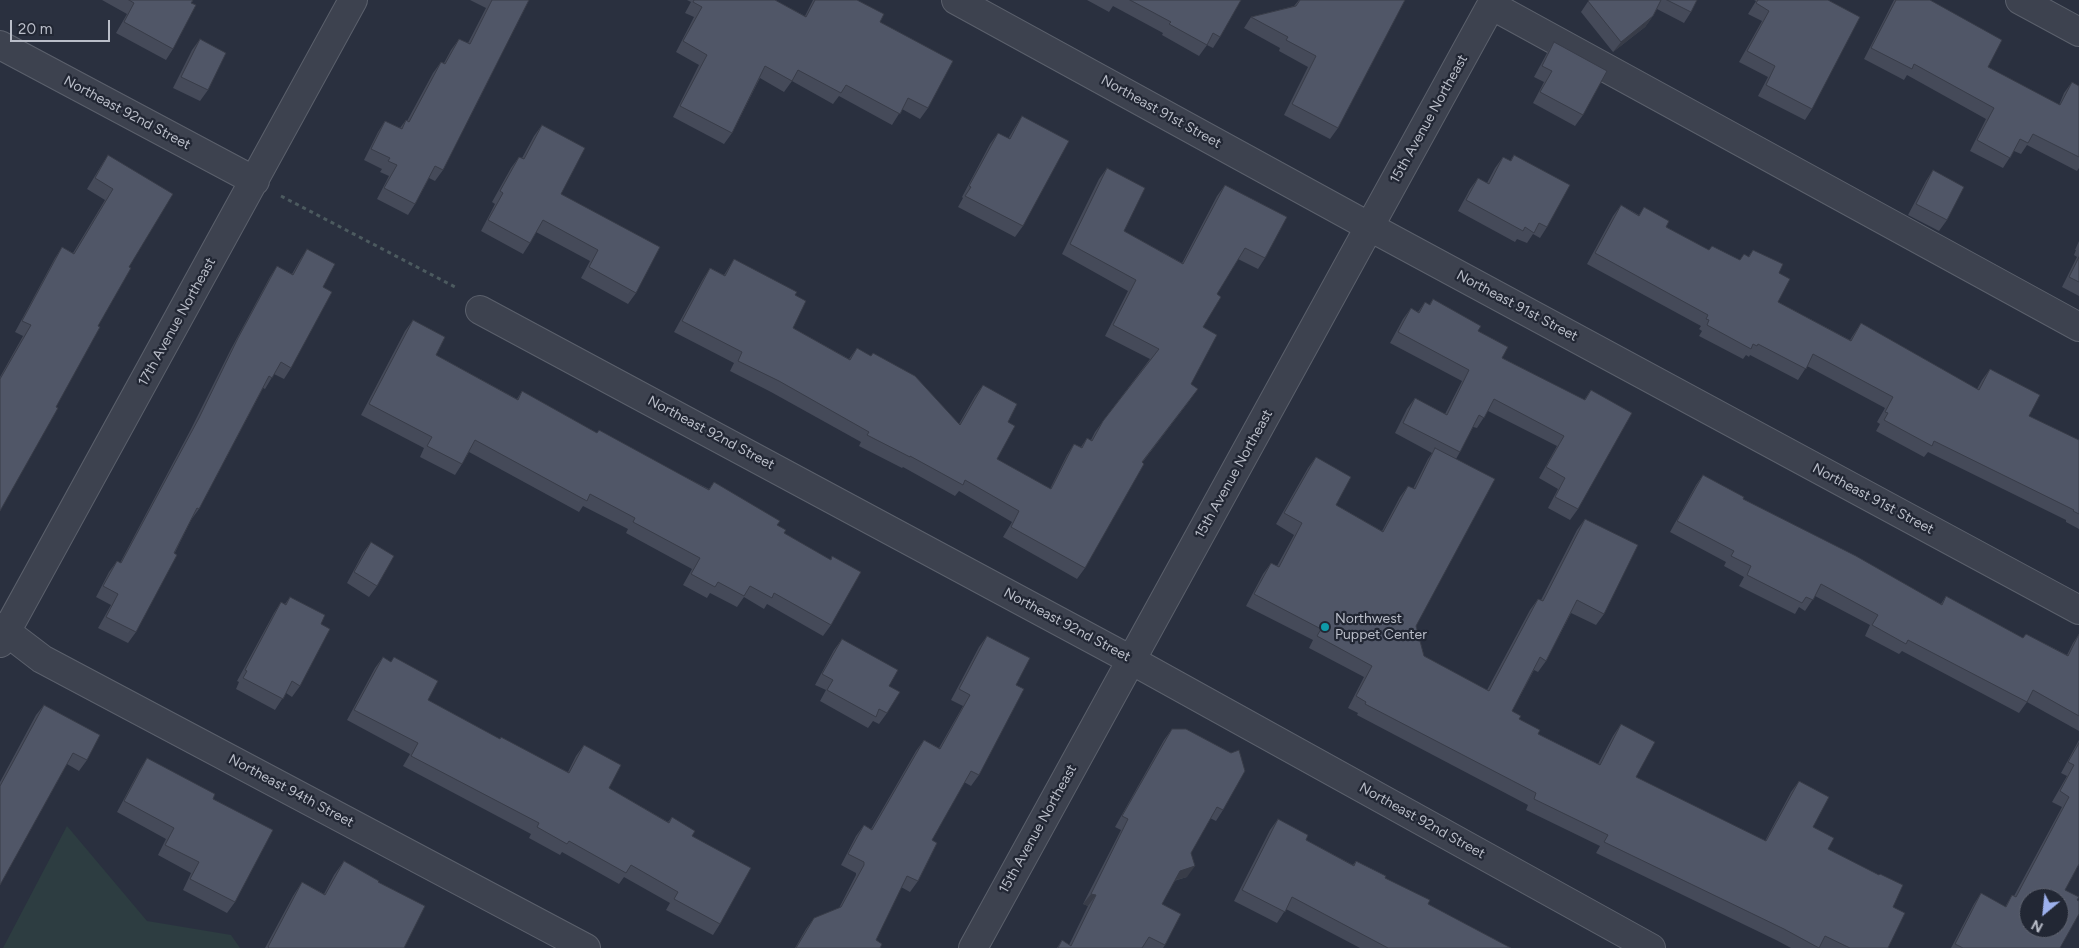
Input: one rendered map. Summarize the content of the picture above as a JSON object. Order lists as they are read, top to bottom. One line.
{"streets":{"street":["Northeast 91st Street","Northeast 92nd Street","15th Avenue Northeast","17th Avenue Northeast","Northeast 94th Street"]},"crossings":[["Northeast 91st Street","15th Avenue Northeast"],["Northeast 92nd Street","15th Avenue Northeast"],["Northeast 92nd Street","17th Avenue Northeast"],["17th Avenue Northeast","Northeast 94th Street"]],"places":["Northwest Puppet Center"],"scale_bar":"20 m","north":"bottom left"}
